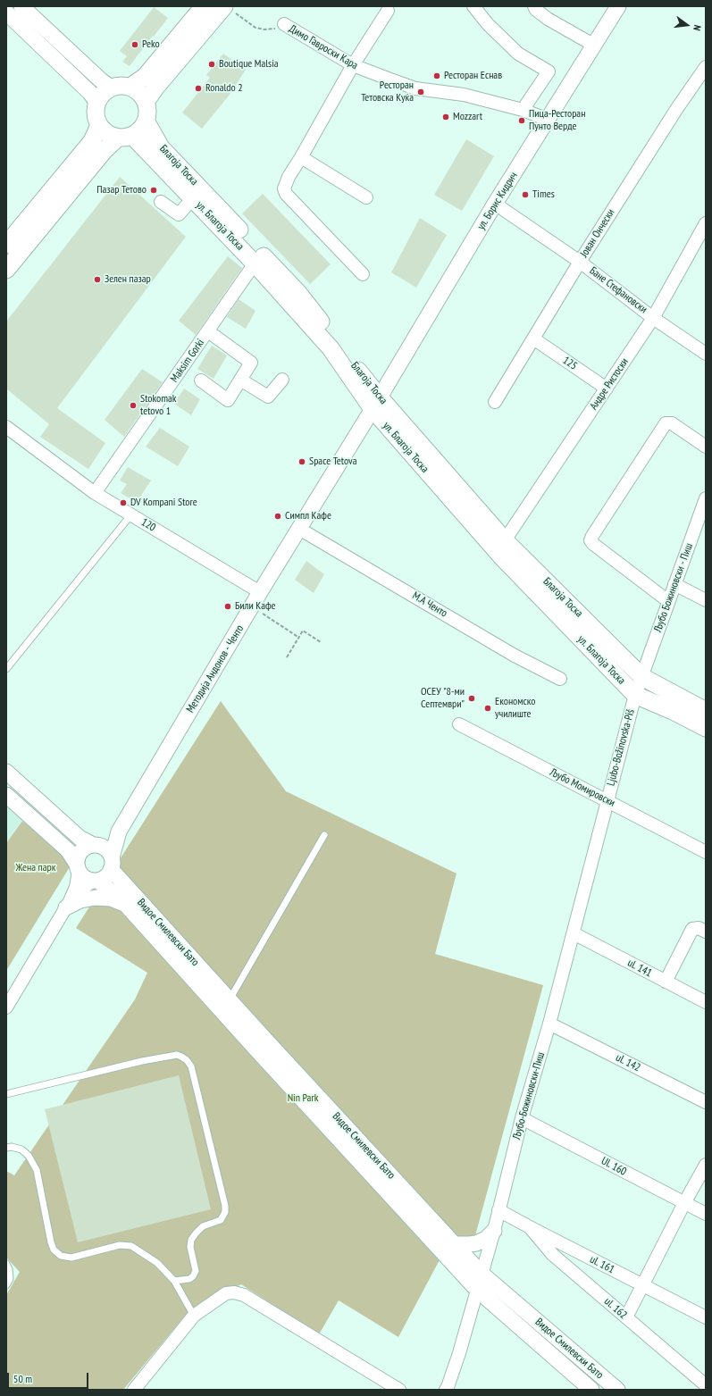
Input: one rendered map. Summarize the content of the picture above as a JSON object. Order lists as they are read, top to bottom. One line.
{"streets":{"main road":["Благоја Тоска","ул. Благоја Тоска"],"street":["Димо Гавроски Кара","ул. Борис Кидрич","Јован Ончески","Бане Стефановски","Maksim Gorki","125","Андре Ристоски","120","Љубо Божиновски - Пиш","М.А Ченто","Методија Андонов - Ченто","Ljubo-Božinovska-Piš","Љубо Момировски","Видое Смилевски Бато","ul. 141","ul. 142","Љубо-Божиновски-Пиш","Ul. 160","ul. 161","ul. 162"]},"crossings":[["Димо Гавроски Кара","ул. Борис Кидрич"],["Благоја Тоска","ул. Борис Кидрич"],["Благоја Тоска","ул. Благоја Тоска"],["Благоја Тоска","Андре Ристоски"],["Благоја Тоска","Љубо Божиновски - Пиш"],["Благоја Тоска","Методија Андонов - Ченто"],["ул. Борис Кидрич","ул. Благоја Тоска"],["ул. Борис Кидрич","Бане Стефановски"],["ул. Борис Кидрич","Методија Андонов - Ченто"],["ул. Благоја Тоска","Maksim Gorki"],["ул. Благоја Тоска","Љубо Божиновски - Пиш"],["ул. Благоја Тоска","Методија Андонов - Ченто"],["ул. Благоја Тоска","Ljubo-Božinovska-Piš"],["Јован Ончески","Бане Стефановски"],["Јован Ончески","125"],["Бане Стефановски","Андре Ристоски"],["Maksim Gorki","120"],["125","Андре Ристоски"],["120","Методија Андонов - Ченто"],["Љубо Божиновски - Пиш","Ljubo-Božinovska-Piš"],["М.А Ченто","Методија Андонов - Ченто"],["Методија Андонов - Ченто","Видое Смилевски Бато"],["Ljubo-Božinovska-Piš","Љубо Момировски"],["Ljubo-Božinovska-Piš","Љубо-Божиновски-Пиш"],["Љубо Момировски","Љубо-Божиновски-Пиш"],["Видое Смилевски Бато","Љубо-Божиновски-Пиш"],["ul. 141","Љубо-Божиновски-Пиш"],["ul. 142","Љубо-Божиновски-Пиш"],["Љубо-Божиновски-Пиш","Ul. 160"],["Љубо-Божиновски-Пиш","ul. 161"],["ul. 161","ul. 162"]],"parks":["Жена парк","Nin Park"],"places":["Peko","Boutique Malsia","Ресторан Еснав","Ronaldo 2","Ресторан Тетовска Куќа","Mozzart","Пица-Ресторан Пунто Верде","Пазар Тетово","Times","Зелен пазар","Stokomak tetovo 1","Space Tetova","DV Kompani Store","Симпл Кафе","Били Кафе","ОСЕУ \"8-ми Септември\"","Економско училиште"],"scale_bar":"50 m","north":"right"}
